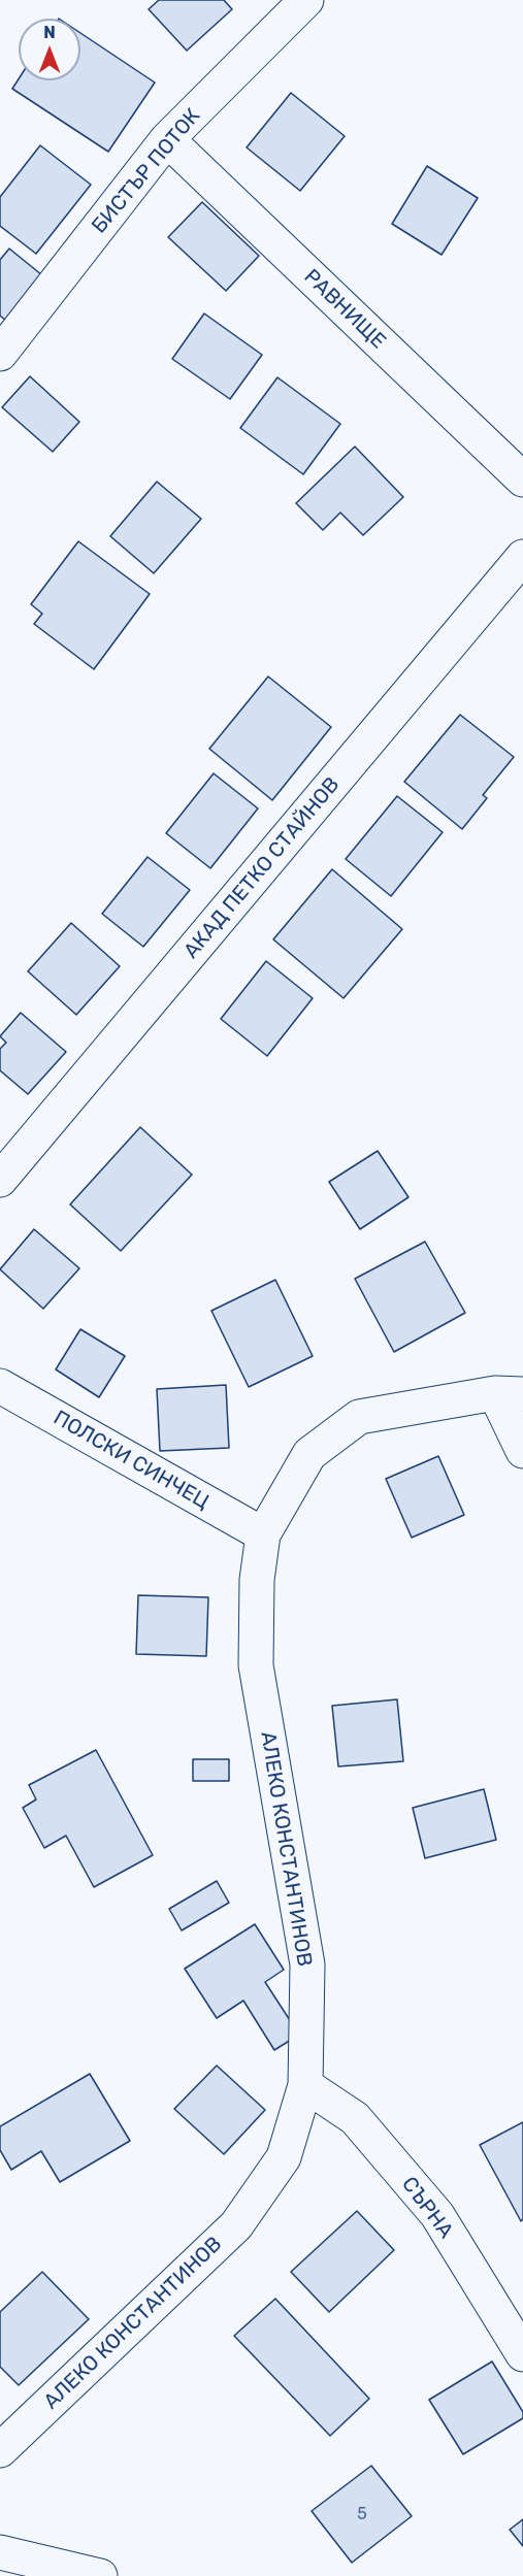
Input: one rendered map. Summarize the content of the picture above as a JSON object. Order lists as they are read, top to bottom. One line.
{"streets":{"street":["БИСТЪР ПОТОК","РАВНИЩЕ","АКАД ПЕТКО СТАЙНОВ","ПОЛСКИ СИНЧЕЦ","АЛЕКО КОНСТАНТИНОВ","СЪРНА"]},"crossings":[["БИСТЪР ПОТОК","РАВНИЩЕ"],["ПОЛСКИ СИНЧЕЦ","АЛЕКО КОНСТАНТИНОВ"],["АЛЕКО КОНСТАНТИНОВ","СЪРНА"]],"house_numbers":["5"],"north":"top"}
